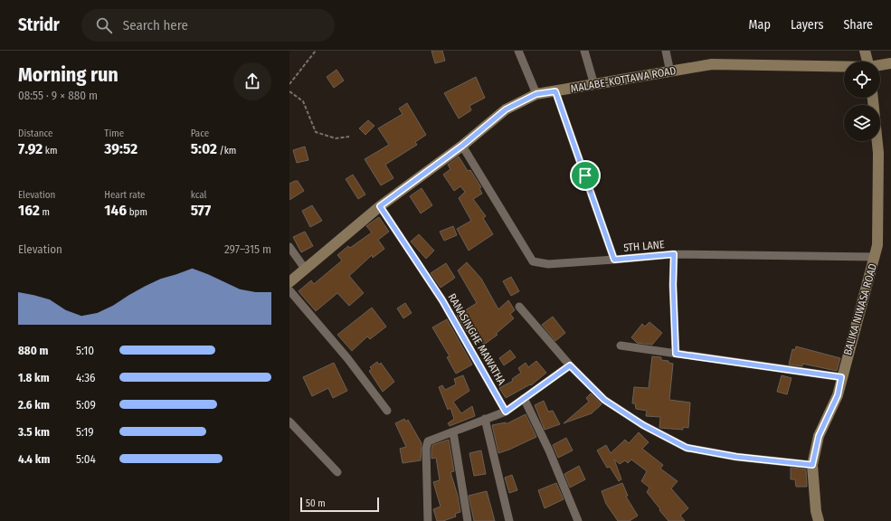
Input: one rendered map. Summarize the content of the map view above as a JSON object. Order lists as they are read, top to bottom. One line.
{"streets":{"main road":["MALABE-KOTTAWA ROAD","BALIKA NIWASA ROAD"],"street":["5TH LANE","RANASINGHE MAWATHA"]},"crossings":[["MALABE-KOTTAWA ROAD","5TH LANE"],["MALABE-KOTTAWA ROAD","RANASINGHE MAWATHA"],["5TH LANE","BALIKA NIWASA ROAD"]],"scale_bar":"50 m","page":{"header":"Stridr","search":"Search here","nav":["Map","Layers","Share"],"heading":["Morning run","08:55 · 9 × 880 m"],"stats":[["Distance","7.92 km"],["Time","39:52"],["Pace","5:02 /km"],["Elevation","162 m"],["Heart rate","146 bpm"],["kcal","577"]],"chart":["Elevation","297–315 m"],"list":[{"name":"880 m","note":"5:10"},{"name":"1.8 km","note":"4:36"},{"name":"2.6 km","note":"5:09"},{"name":"3.5 km","note":"5:19"},{"name":"4.4 km","note":"5:04"}],"scale":"50 m"}}
